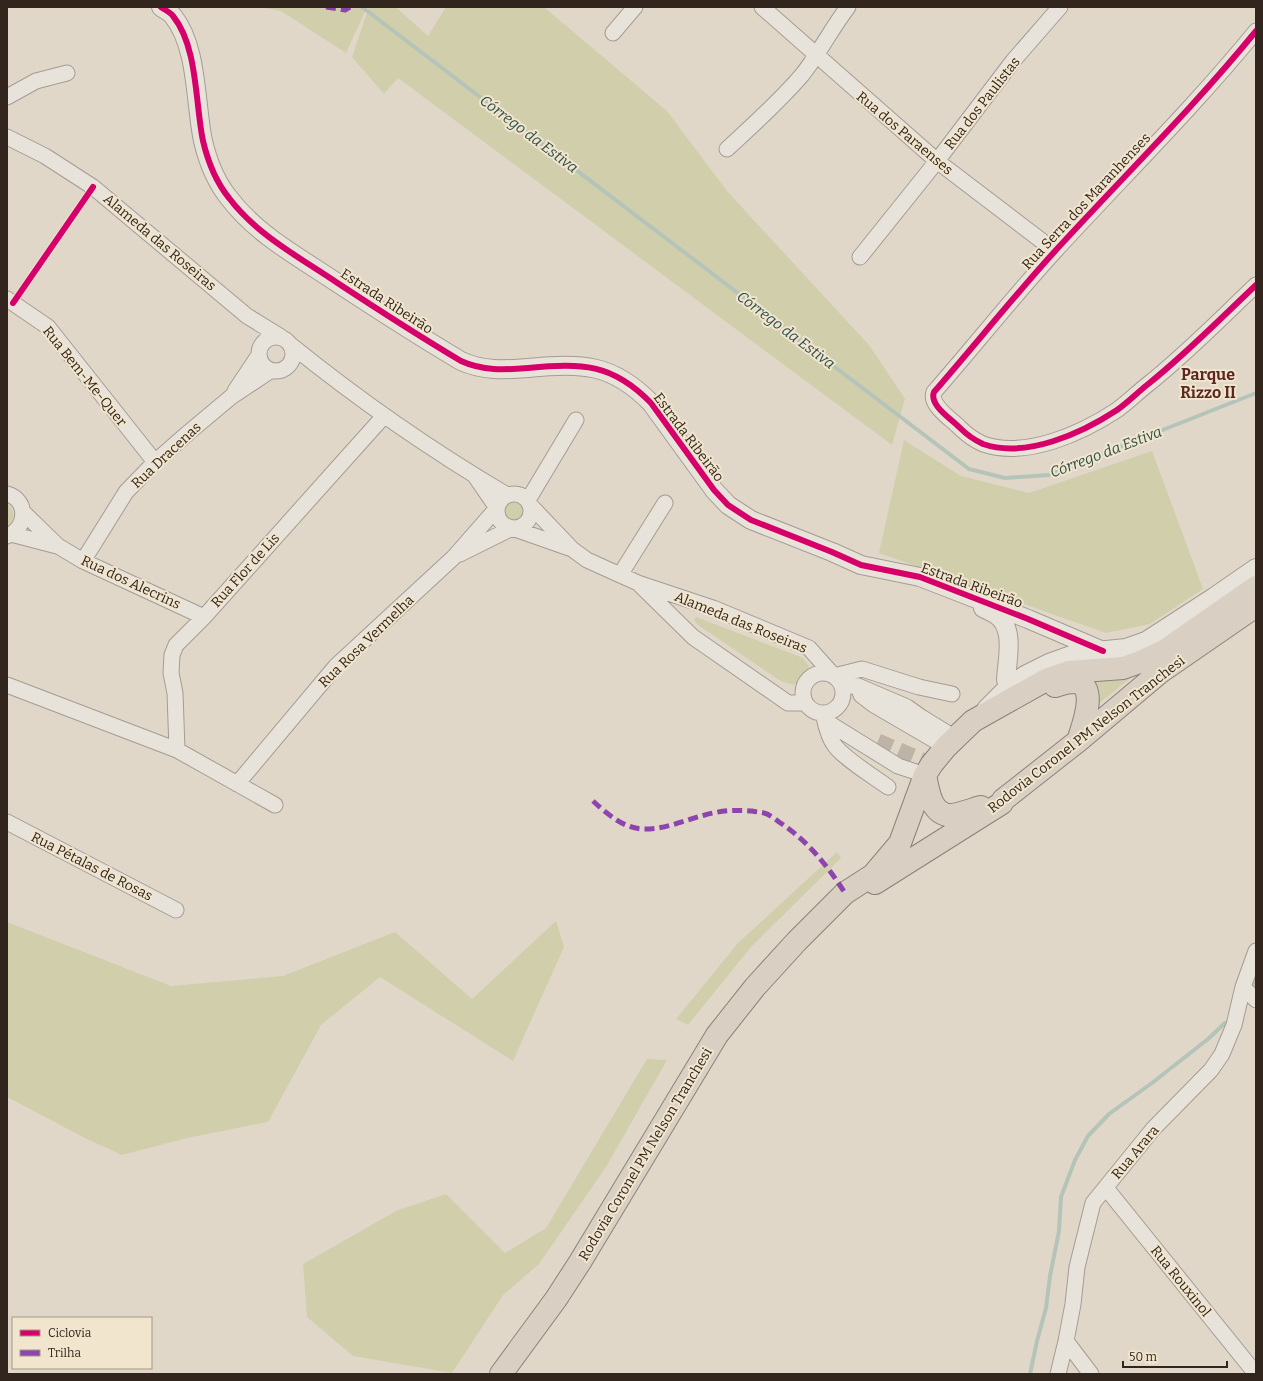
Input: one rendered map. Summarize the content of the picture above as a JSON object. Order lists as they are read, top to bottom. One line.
{"streets":{"highway":["Rodovia Coronel PM Nelson Tranchesi"],"street":["Rua dos Paulistas","Rua dos Paraenses","Rua Serra dos Maranhenses","Alameda das Roseiras","Estrada Ribeirão","Rua Bem-Me-Quer","Rua Dracenas","Rua Flor de Lis","Rua dos Alecrins","Rua Rosa Vermelha","Rua Pétalas de Rosas","Rua Arara","Rua Rouxinol"]},"crossings":[["Rua dos Paulistas","Rua dos Paraenses"],["Rua dos Paraenses","Rua Serra dos Maranhenses"],["Alameda das Roseiras","Rua Dracenas"],["Alameda das Roseiras","Rua Flor de Lis"],["Alameda das Roseiras","Rua Rosa Vermelha"],["Estrada Ribeirão","Rodovia Coronel PM Nelson Tranchesi"],["Rua Bem-Me-Quer","Rua Dracenas"],["Rua Dracenas","Rua dos Alecrins"],["Rua Flor de Lis","Rua dos Alecrins"],["Rua Arara","Rua Rouxinol"]],"districts":["Parque Rizzo II"],"water":["Córrego da Estiva"],"legend":["Ciclovia","Trilha"],"scale_bar":"50 m"}
